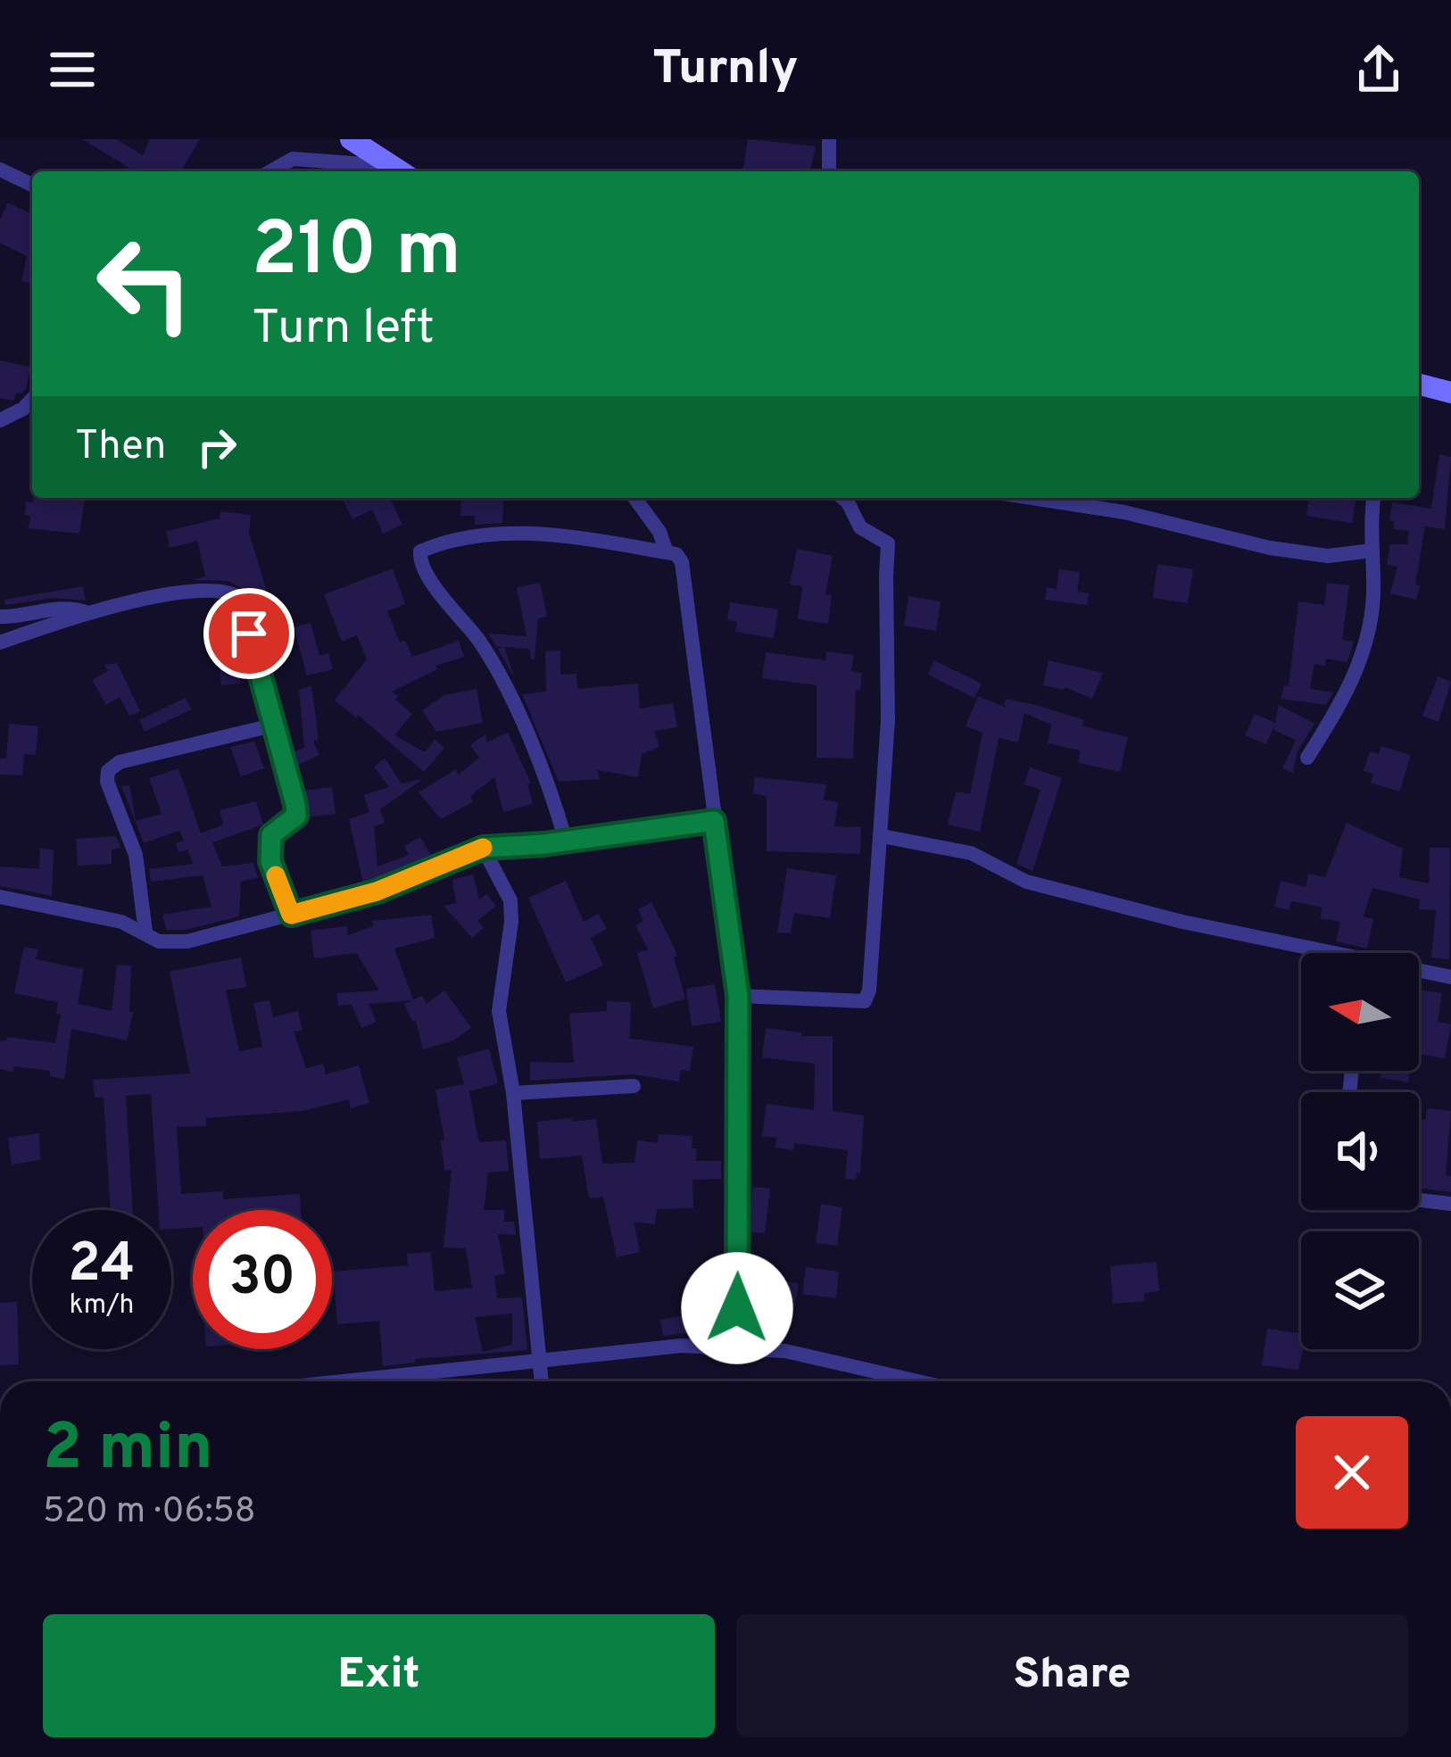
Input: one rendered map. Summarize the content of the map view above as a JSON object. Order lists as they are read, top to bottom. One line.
{"north":"left","page":{"header":"Turnly","turn":["210 m","Turn left"],"then":"Then","speed":"24 km/h","limit":"30","heading":["2 min","520 m · 06:58"],"buttons":["Exit","Share"]}}
